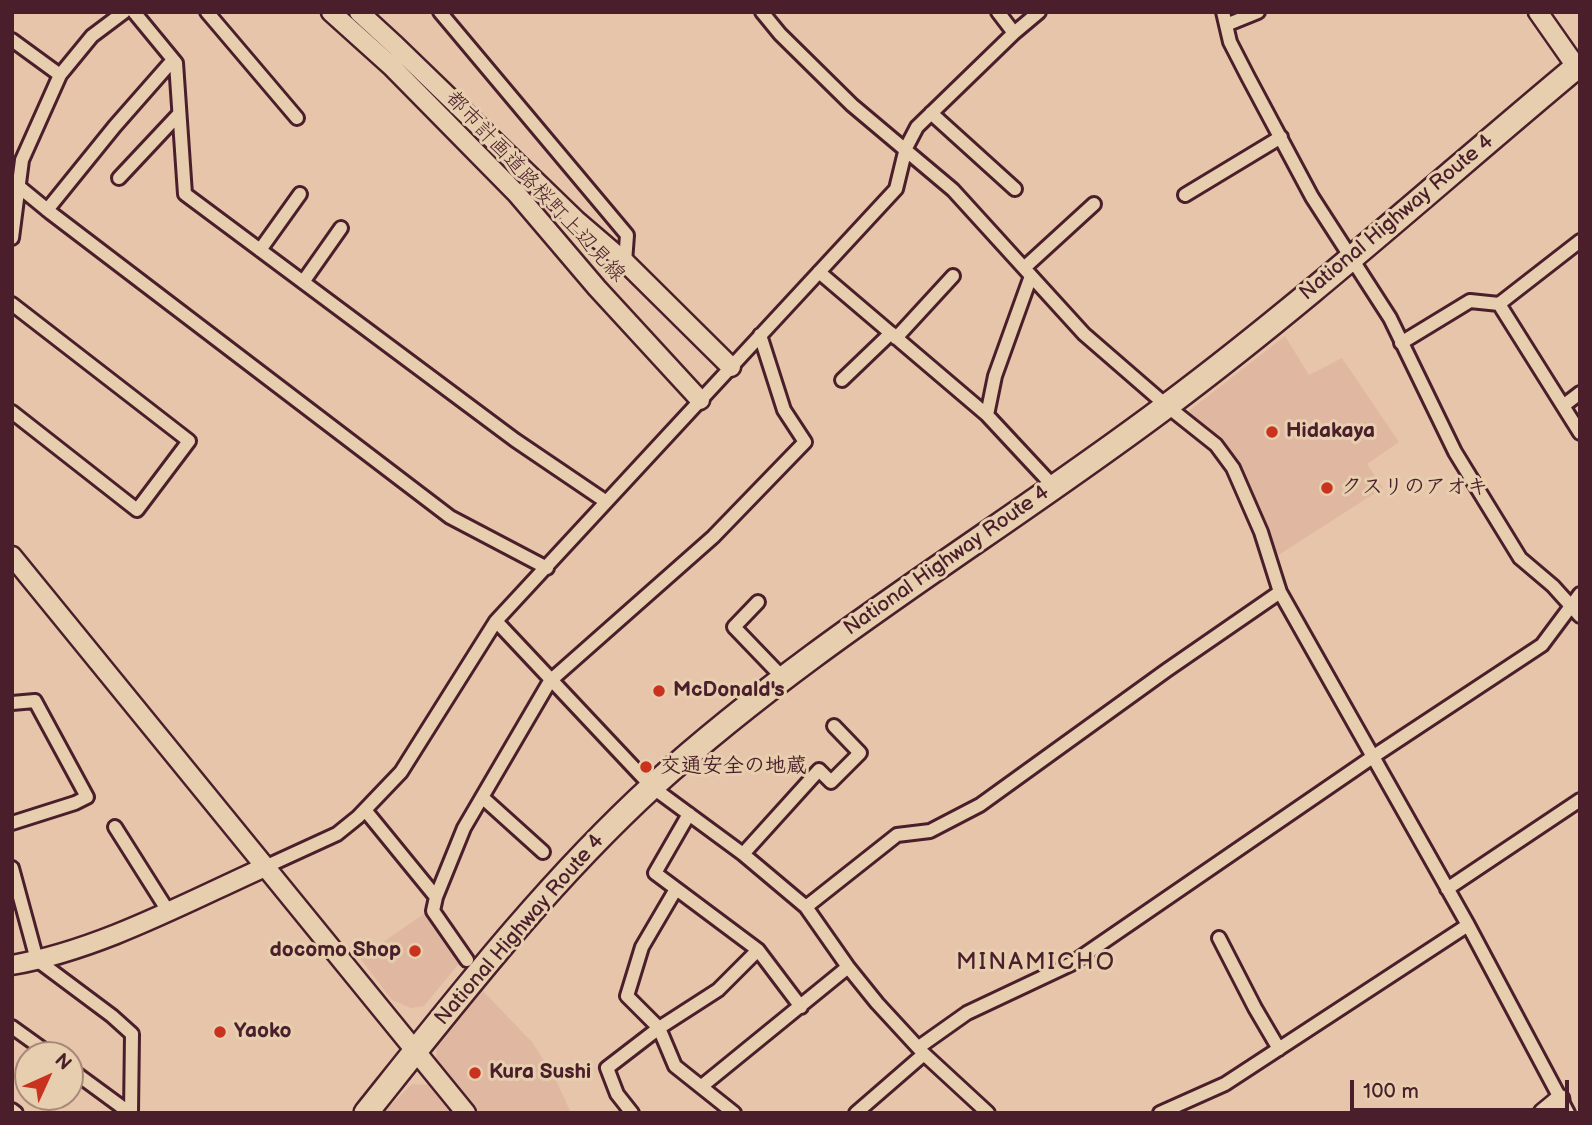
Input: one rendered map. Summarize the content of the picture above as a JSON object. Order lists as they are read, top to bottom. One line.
{"streets":{"highway":["National Highway Route 4"],"street":["都市計画道路桜町上辺見線"]},"districts":["MINAMICHO"],"places":["Hidakaya","クスリのアオキ","McDonald's","交通安全の地蔵","docomo Shop","Yaoko","Kura Sushi"],"scale_bar":"100 m","north":"top right"}
